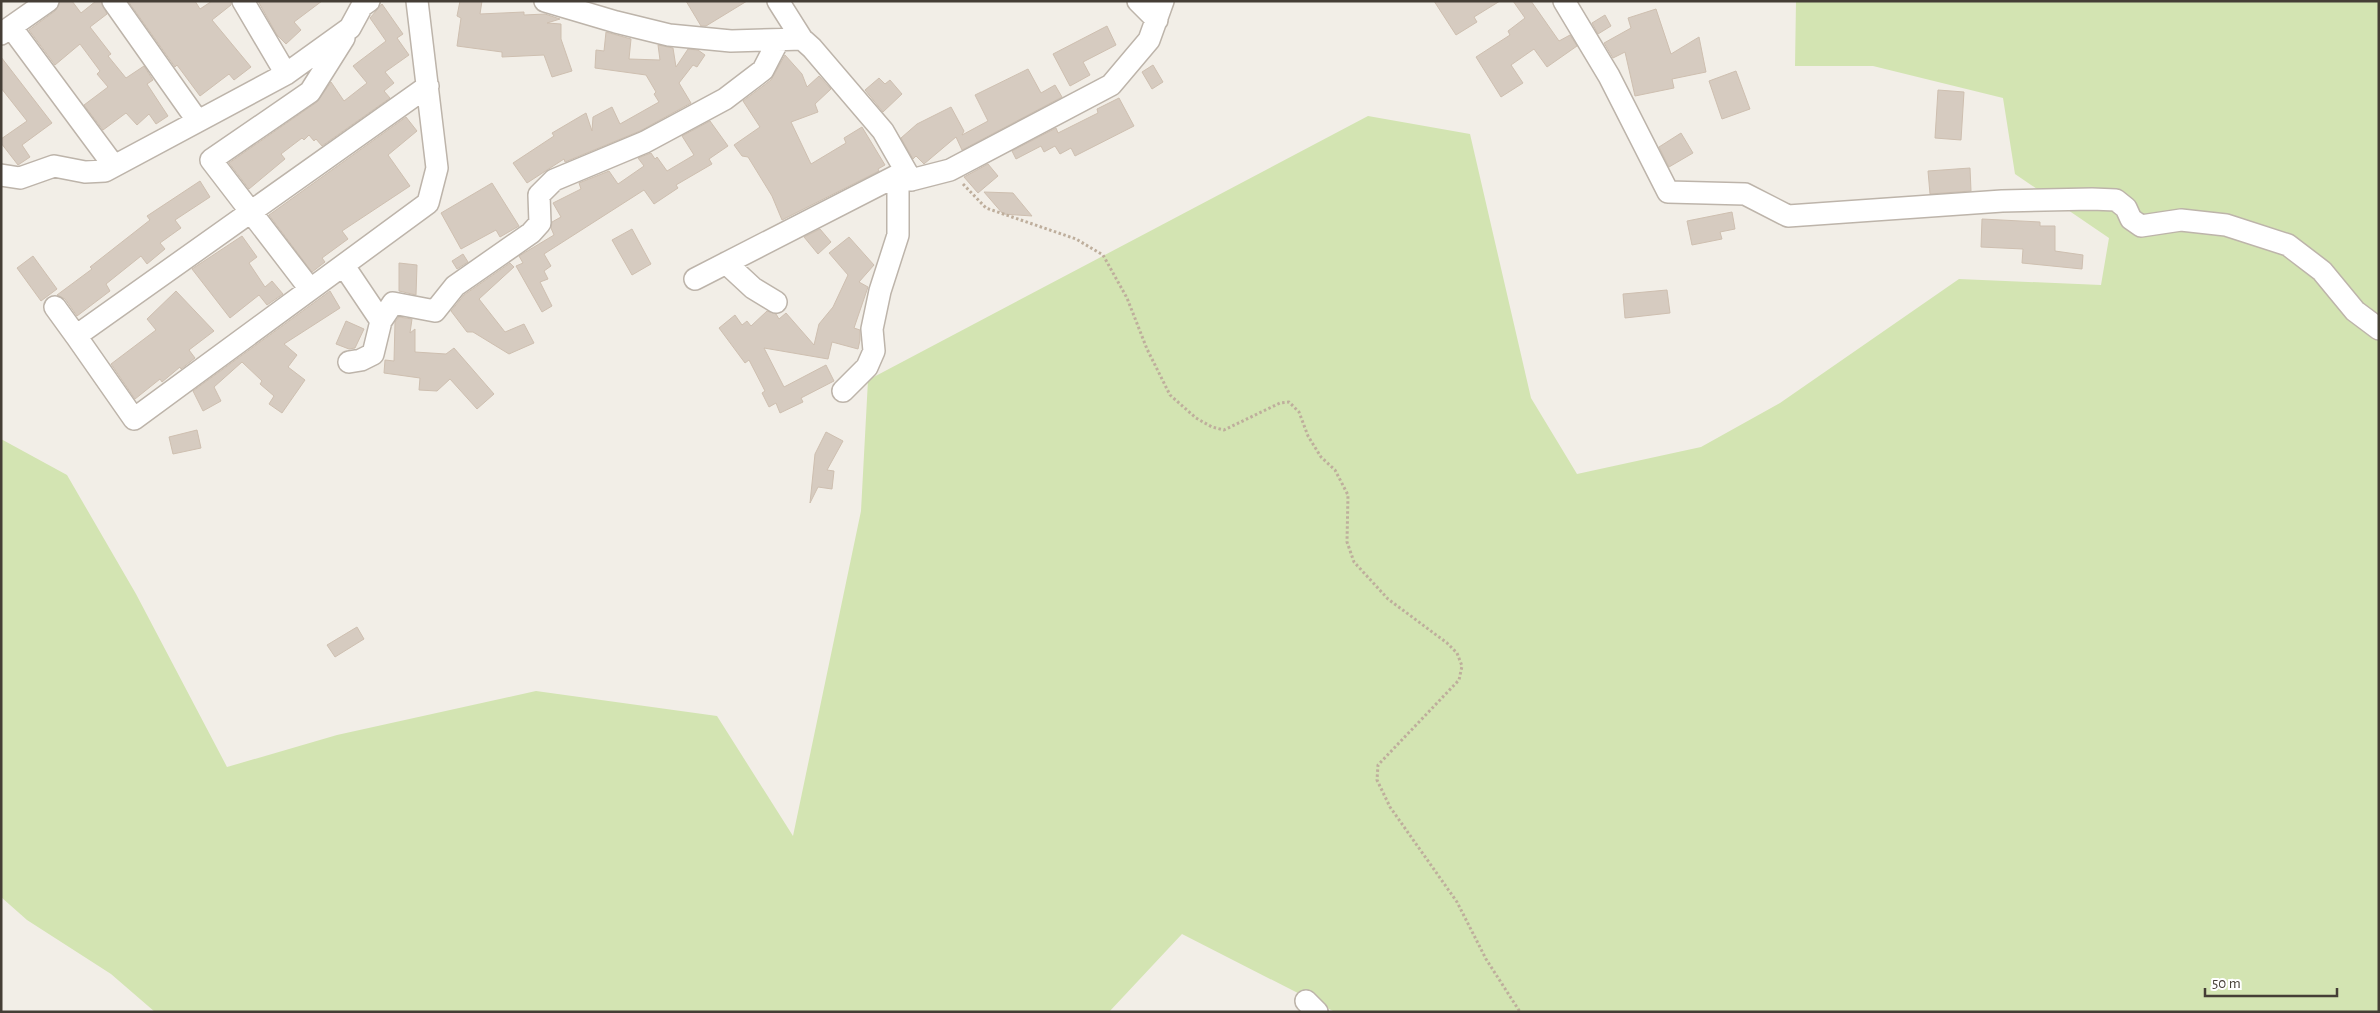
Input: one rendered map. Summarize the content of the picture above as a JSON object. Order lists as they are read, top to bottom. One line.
{"scale_bar":"50 m"}
